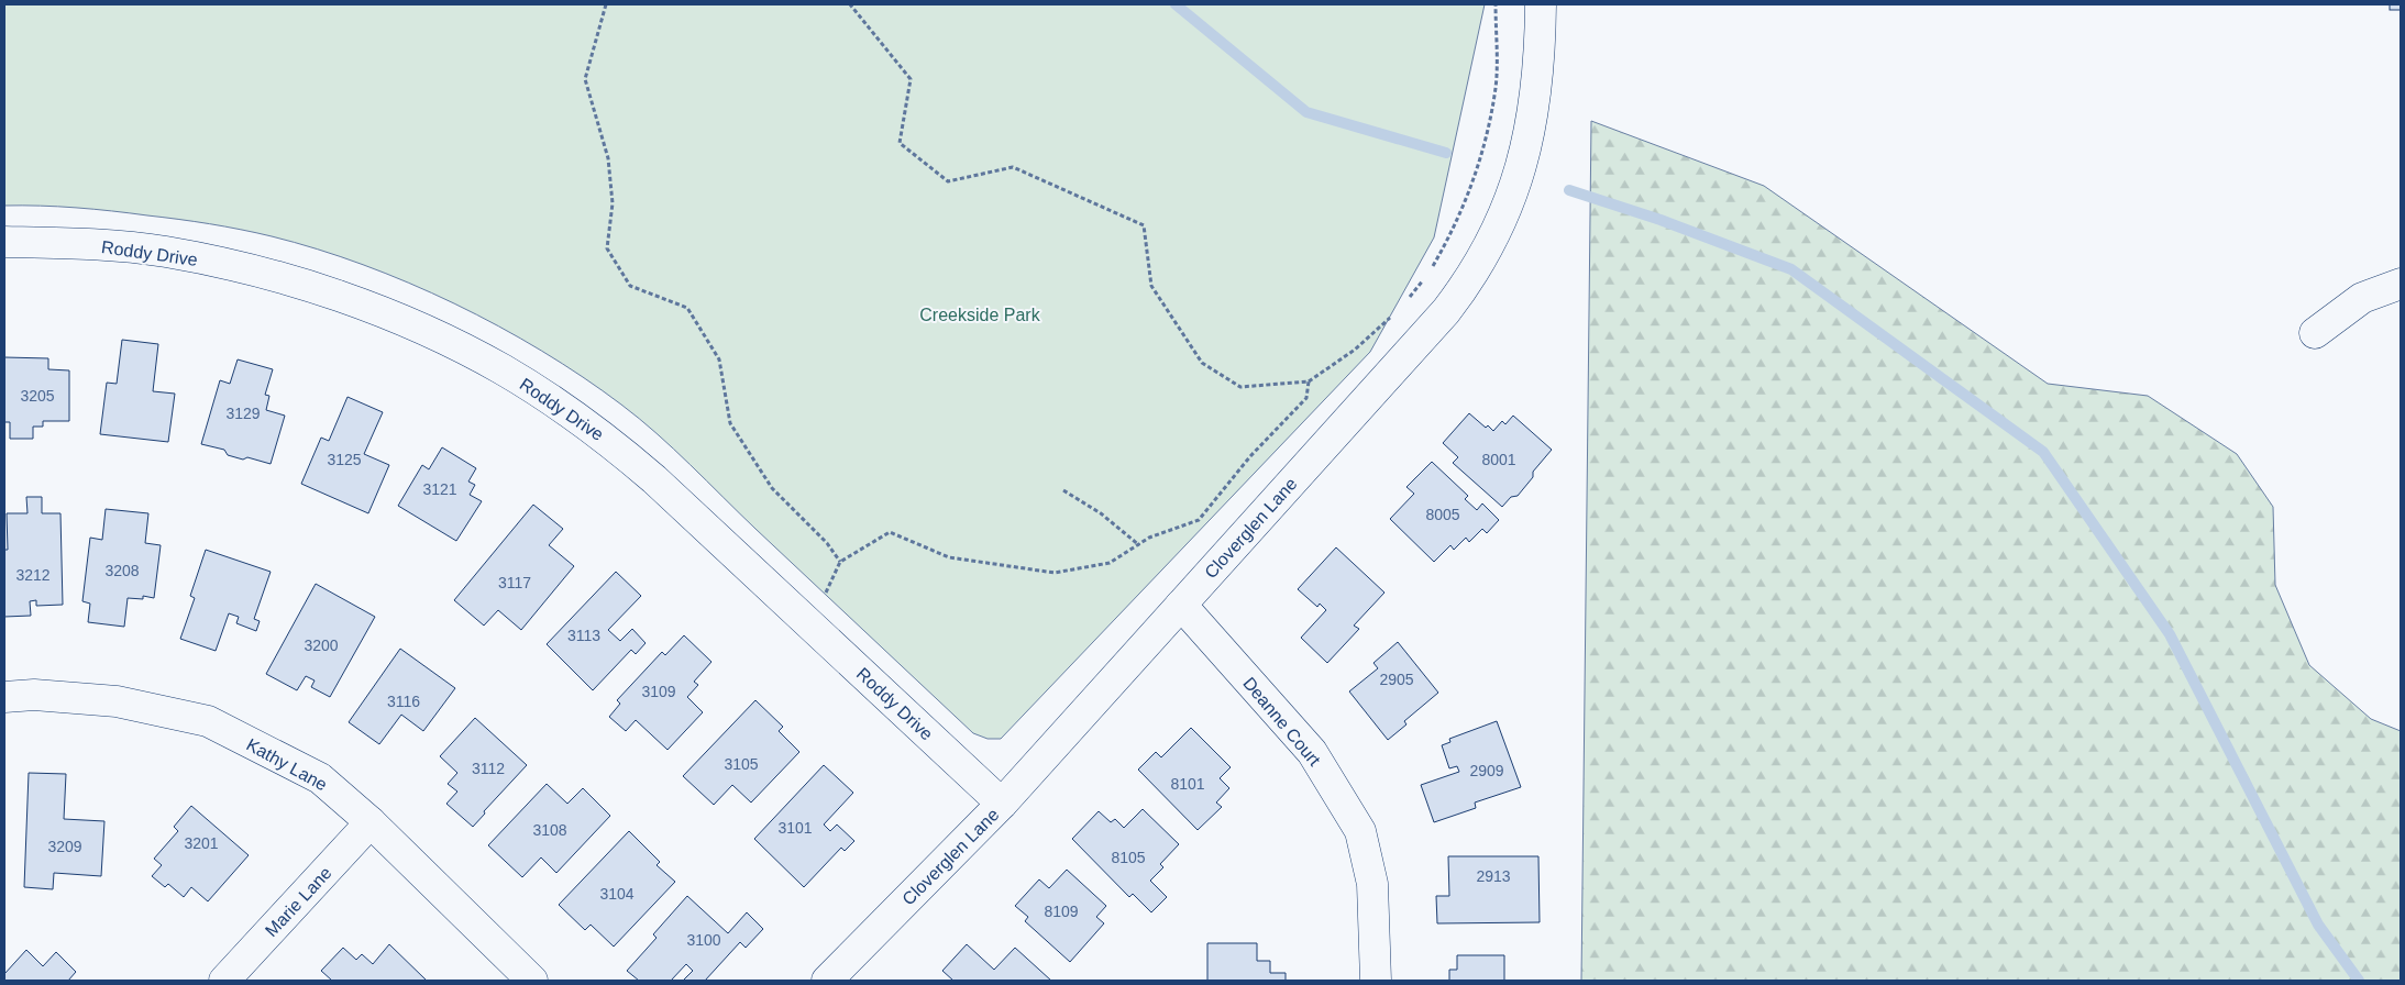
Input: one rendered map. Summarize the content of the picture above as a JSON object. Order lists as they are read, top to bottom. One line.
{"streets":{"street":["Roddy Drive","Cloverglen Lane","Deanne Court","Kathy Lane","Marie Lane"]},"crossings":[["Roddy Drive","Cloverglen Lane"],["Cloverglen Lane","Deanne Court"],["Kathy Lane","Marie Lane"]],"parks":["Creekside Park"],"house_numbers":["3205","3129","3125","8001","3121","8005","3208","3212","3117","3113","3200","2905","3109","3116","3105","3112","2909","8101","3101","3108","3201","3209","8105","2913","3104","8109","3100"]}
